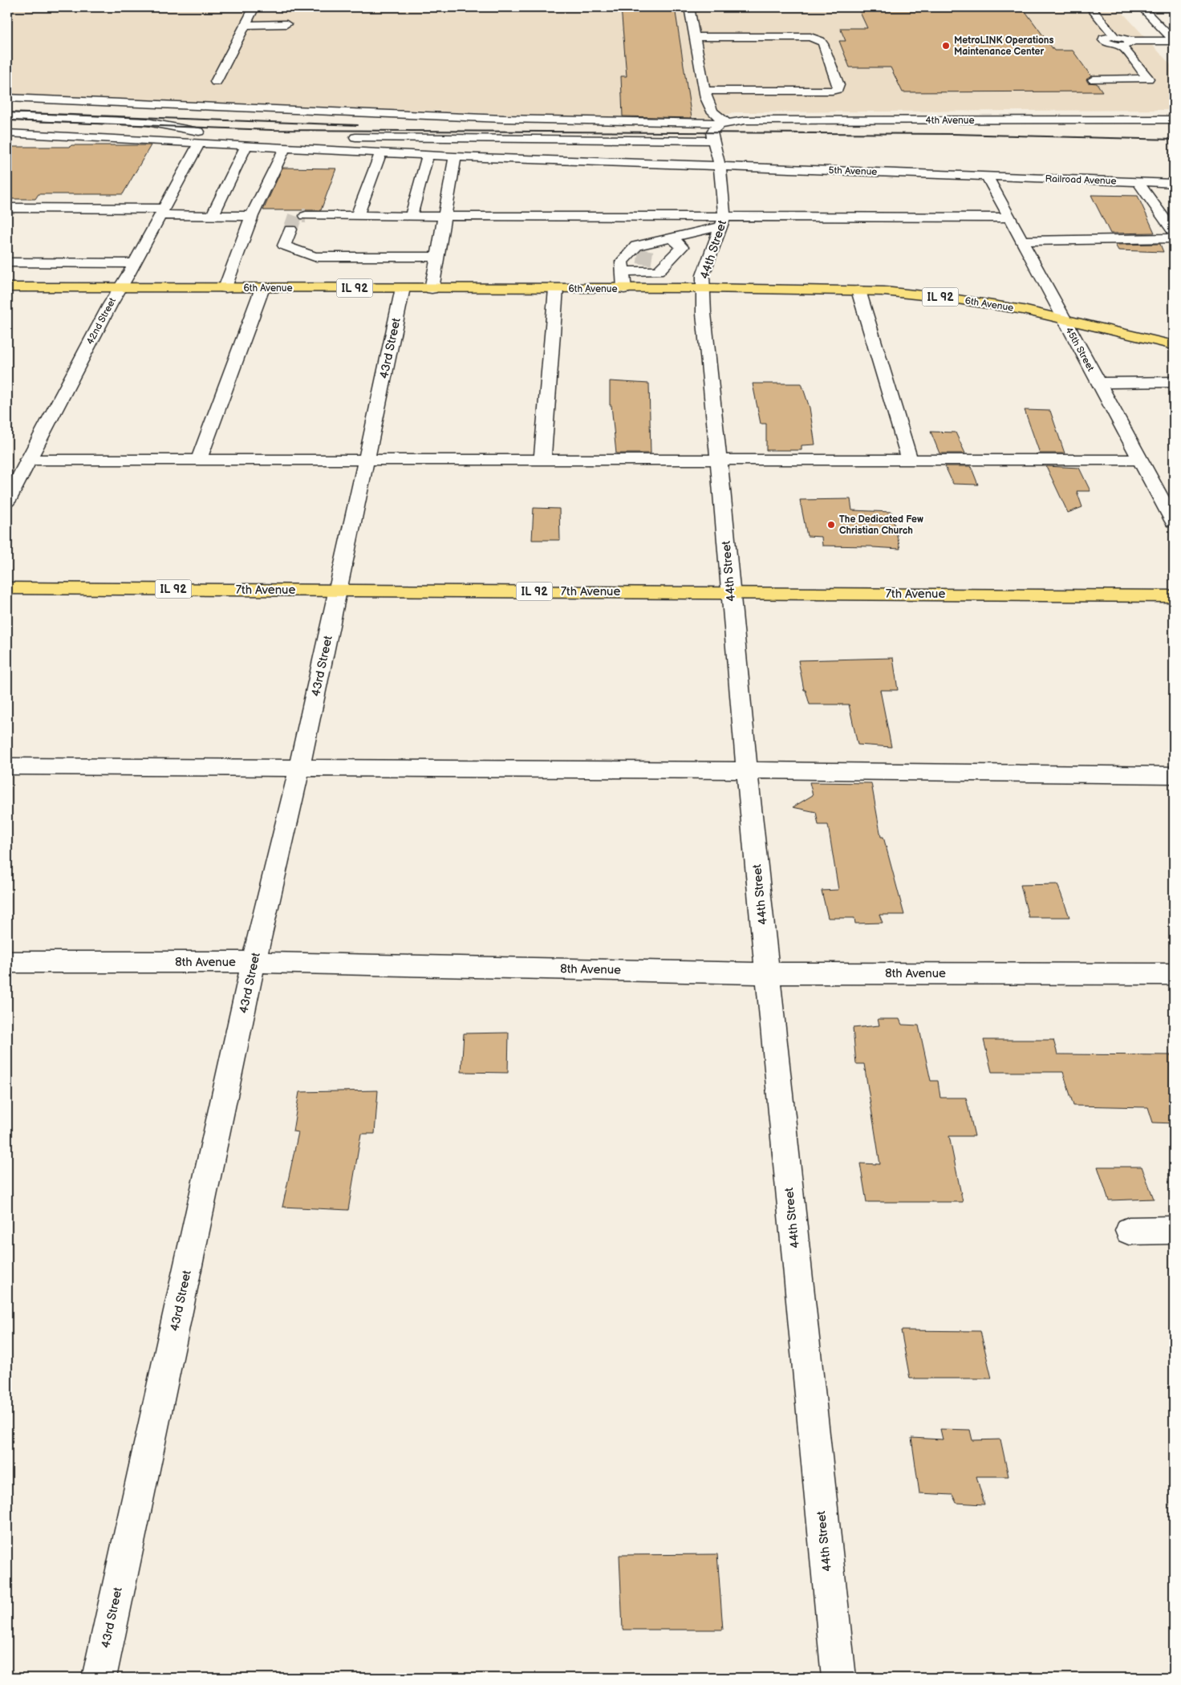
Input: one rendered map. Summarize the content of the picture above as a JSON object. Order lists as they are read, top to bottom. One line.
{"streets":{"main road":["6th Avenue","IL 92","7th Avenue"],"street":["4th Avenue","5th Avenue","Railroad Avenue","44th Street","42nd Street","43rd Street","45th Street","8th Avenue"]},"crossings":[["5th Avenue","Railroad Avenue"],["5th Avenue","44th Street"],["5th Avenue","42nd Street"],["5th Avenue","45th Street"],["Railroad Avenue","45th Street"],["44th Street","6th Avenue"],["44th Street","7th Avenue"],["44th Street","8th Avenue"],["6th Avenue","42nd Street"],["6th Avenue","43rd Street"],["6th Avenue","45th Street"],["43rd Street","7th Avenue"],["43rd Street","8th Avenue"]],"places":["MetroLINK Operations Maintenance Center","The Dedicated Few Christian Church"]}
